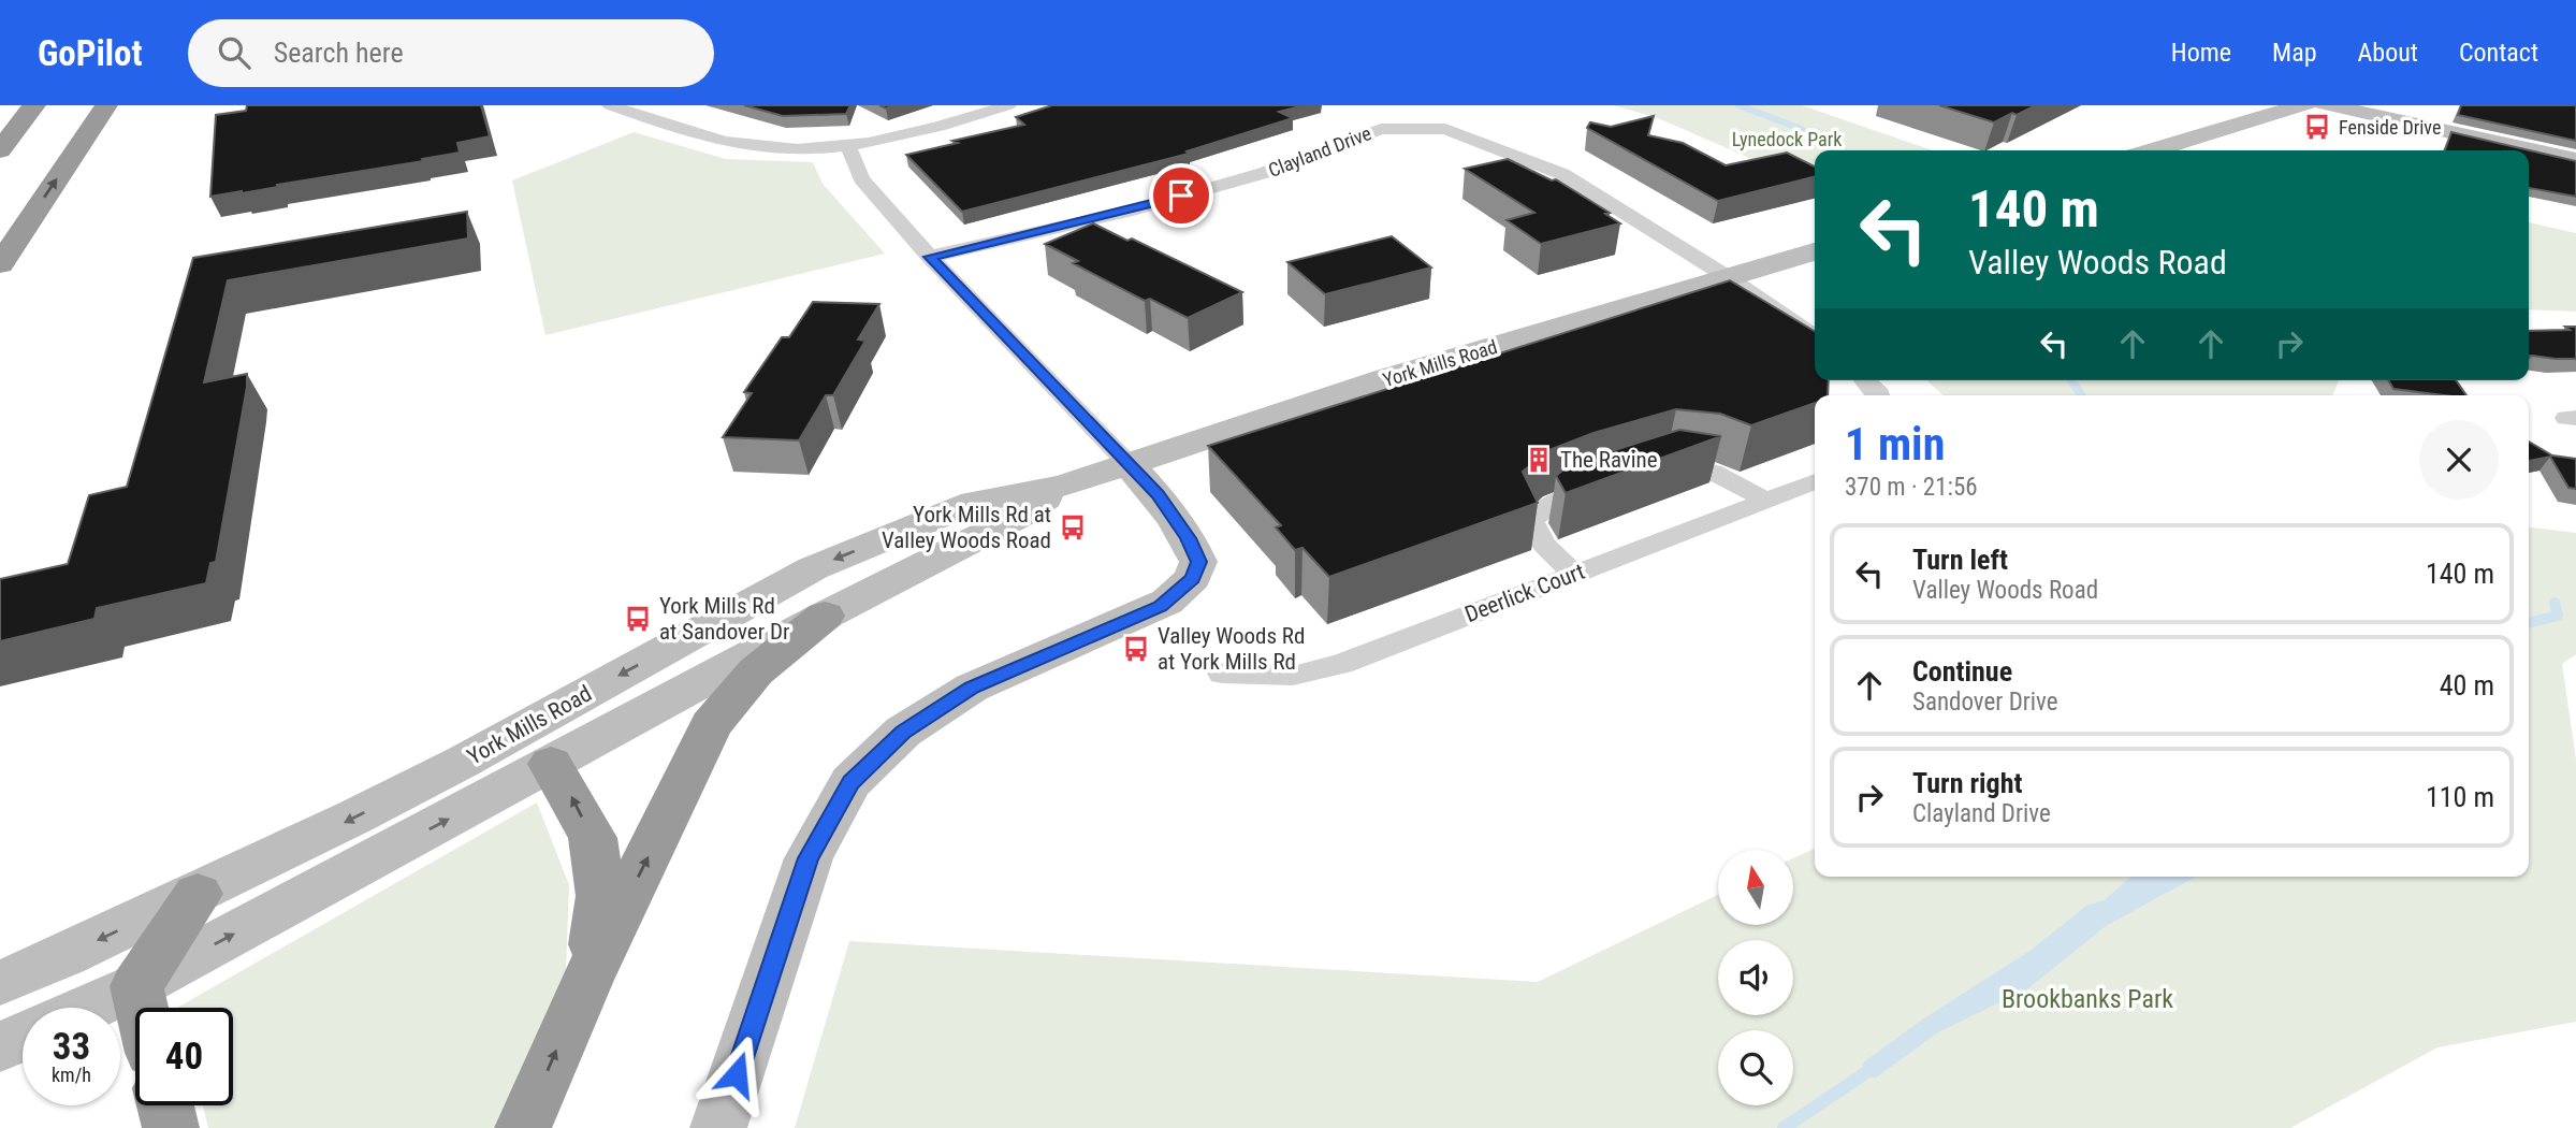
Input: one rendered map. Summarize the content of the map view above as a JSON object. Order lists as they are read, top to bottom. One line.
{"streets":{"main road":["York Mills Road"],"street":["Clayland Drive","Deerlick Court"]},"crossings":[["Clayland Drive","York Mills Road"]],"parks":["Lynedock Park","Brookbanks Park"],"places":{"bus stop":["Fenside Drive","York Mills Rd at Valley Woods Road","York Mills Rd at Sandover Dr","Valley Woods Rd at York Mills Rd"],"building":["The Ravine"]},"north":"top","page":{"header":"GoPilot","search":"Search here","nav":["Home","Map","About","Contact"],"turn":["140 m","Valley Woods Road"],"heading":["1 min","370 m · 21:56"],"list":[{"name":"Turn left","note":"Valley Woods Road","value":"140 m"},{"name":"Continue","note":"Sandover Drive","value":"40 m"},{"name":"Turn right","note":"Clayland Drive","value":"110 m"}],"speed":"33 km/h","limit":"40"}}
